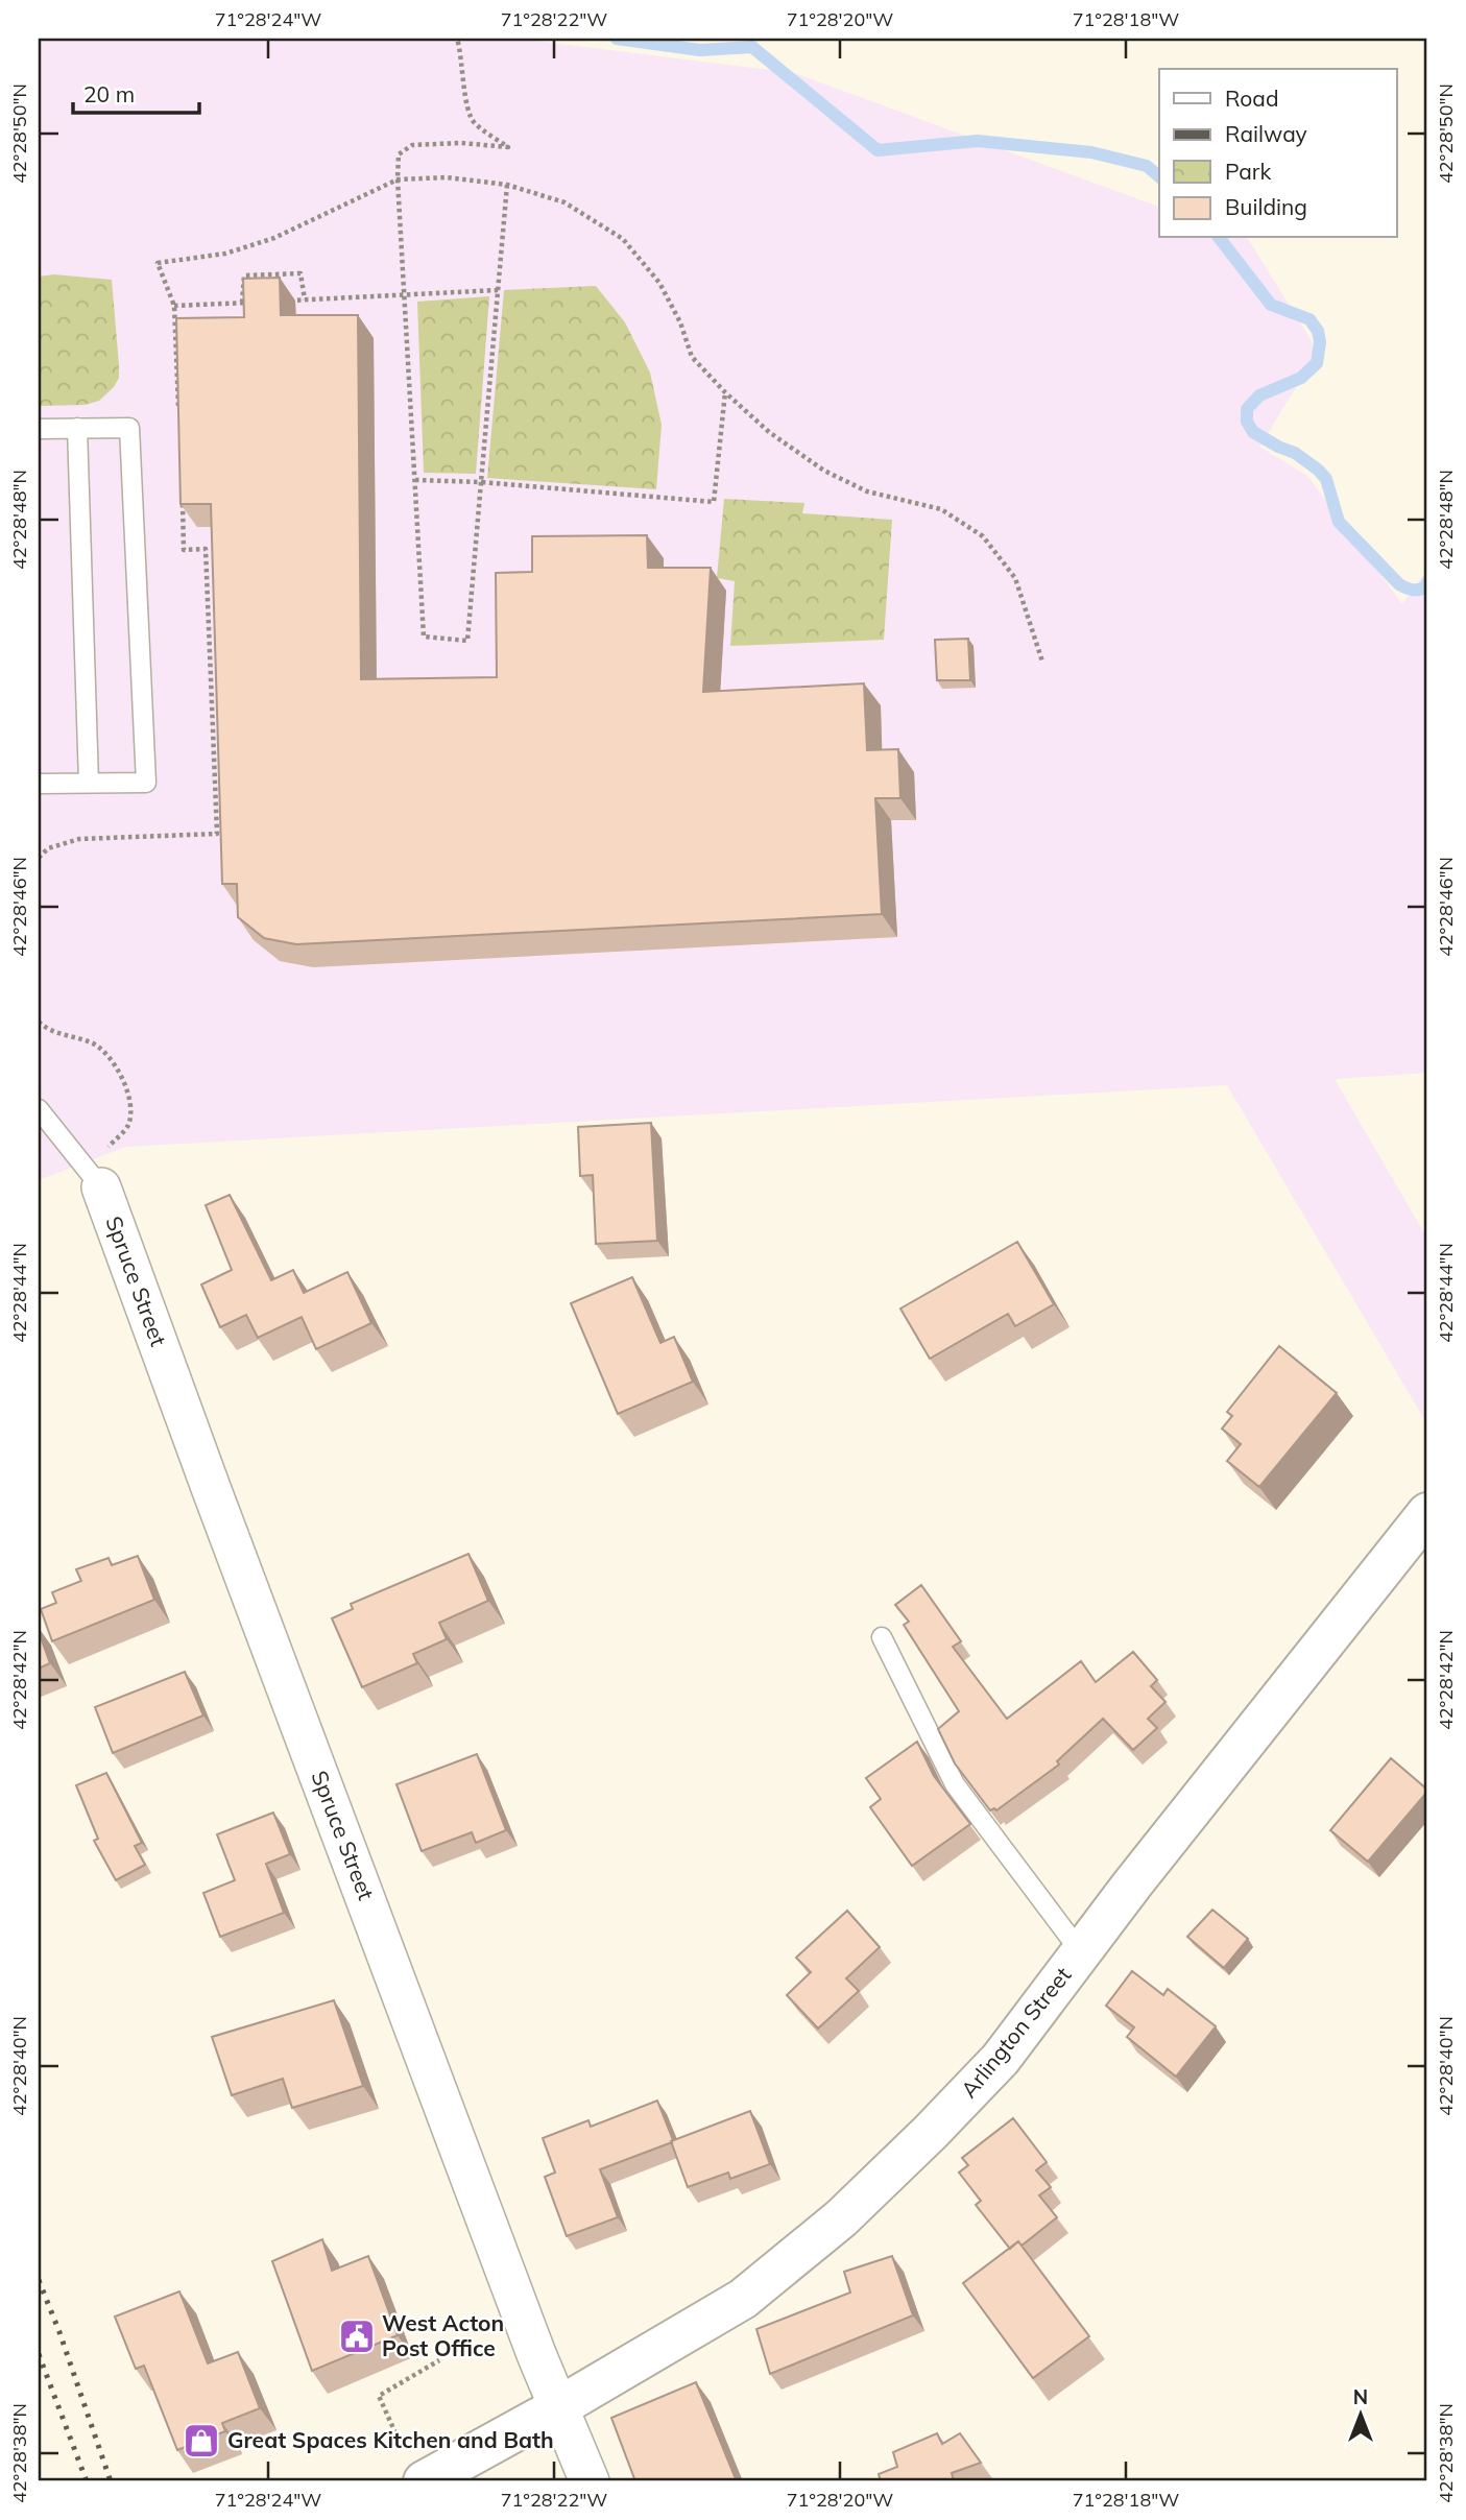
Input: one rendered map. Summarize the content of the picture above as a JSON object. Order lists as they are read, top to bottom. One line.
{"streets":{"street":["Spruce Street","Arlington Street"]},"crossings":[["Spruce Street","Arlington Street"]],"places":{"public building":["West Acton Post Office"],"shop":["Great Spaces Kitchen and Bath"]},"legend":["Road","Railway","Park","Building"],"scale_bar":"20 m","north":"top","coordinates":["71°28'24\"W","71°28'22\"W","71°28'20\"W","71°28'18\"W","42°28'50\"N","42°28'48\"N","42°28'46\"N","42°28'44\"N","42°28'42\"N","42°28'40\"N","42°28'38\"N"]}
